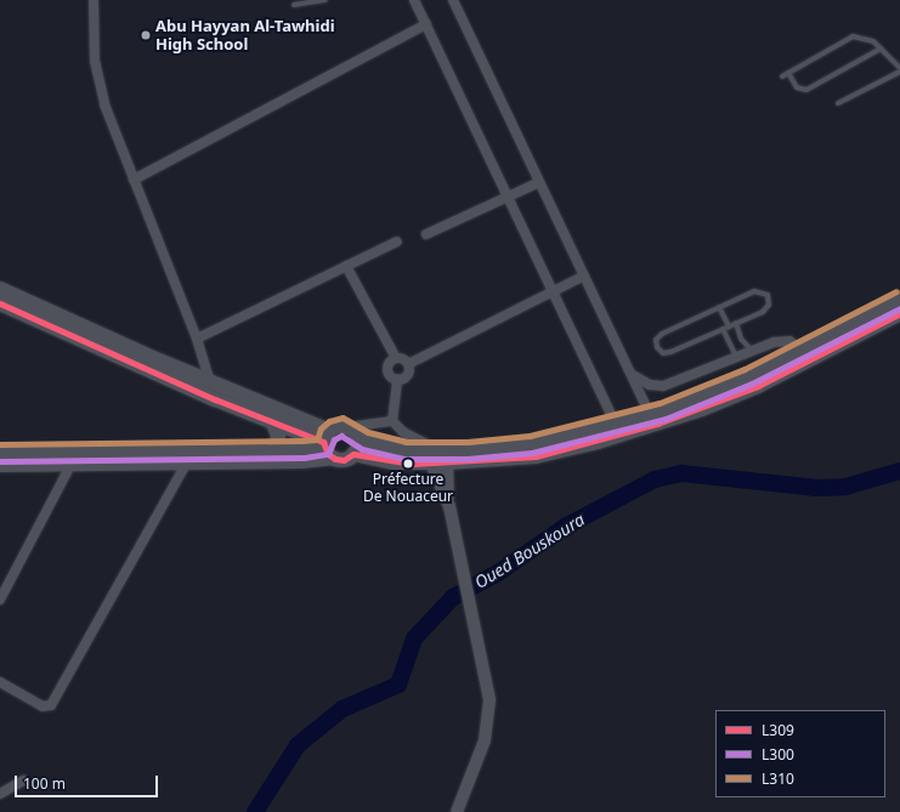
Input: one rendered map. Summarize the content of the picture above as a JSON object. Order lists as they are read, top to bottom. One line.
{"water":["Oued Bouskoura"],"places":["Abu Hayyan Al-Tawhidi High School","Préfecture De Nouaceur"],"lines":["transit line L310","transit line L309","transit line L300"],"legend":["L309","L300","L310"],"scale_bar":"100 m"}
